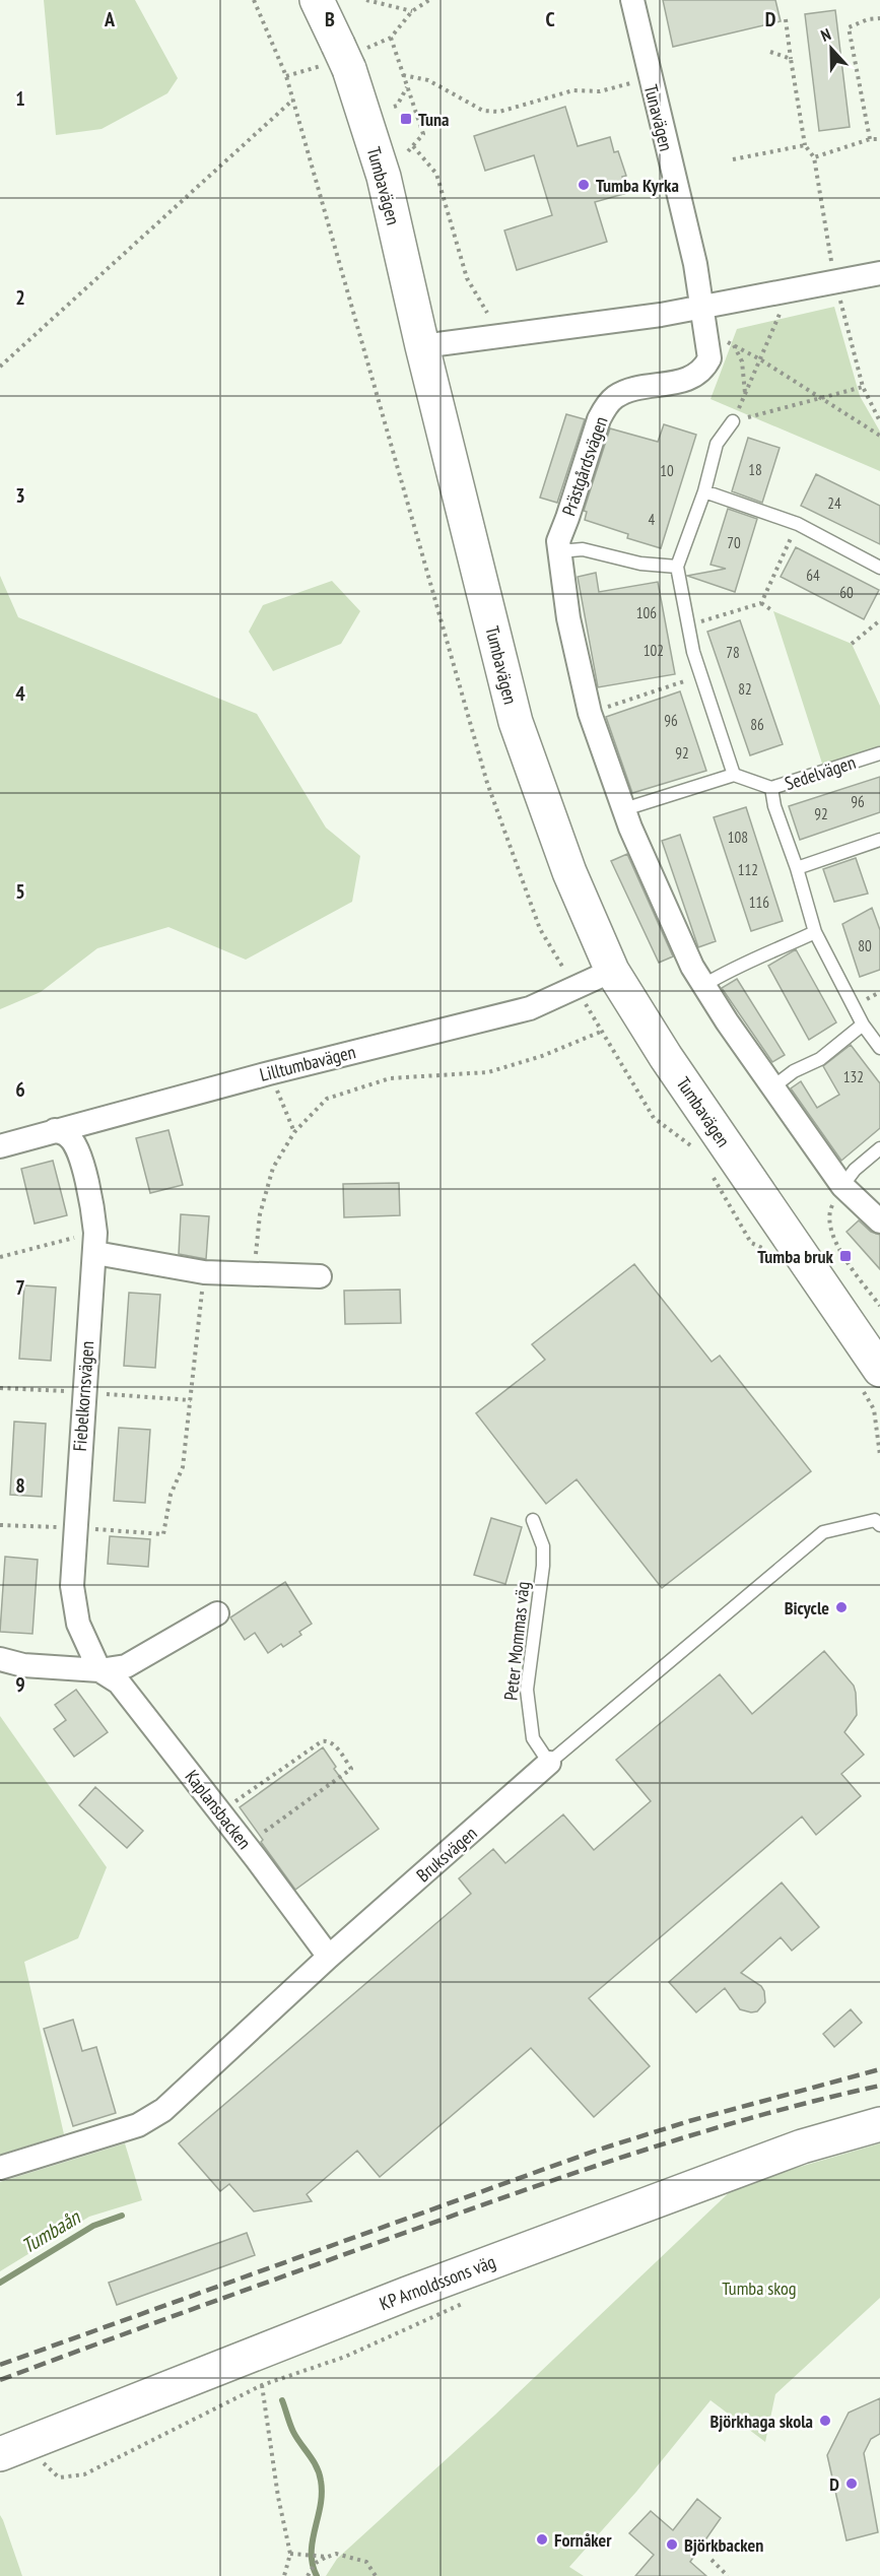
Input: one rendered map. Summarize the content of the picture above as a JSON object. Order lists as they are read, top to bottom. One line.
{"streets":{"main road":["Tumbavägen","KP Arnoldssons väg"],"street":["Tunavägen","Prästgårdsvägen","Lilltumbavägen","Fiebelkornsvägen","Kaplansbacken","Bruksvägen"],"lane":["Sedelvägen","Peter Mommas väg"]},"crossings":[["Tunavägen","Prästgårdsvägen"],["Tumbavägen","Lilltumbavägen"],["Lilltumbavägen","Fiebelkornsvägen"],["Fiebelkornsvägen","Kaplansbacken"],["Peter Mommas väg","Bruksvägen"],["Kaplansbacken","Bruksvägen"]],"water":["Tumbaån"],"parks":["Tumba skog"],"places":{"transit":["Tuna","Tumba bruk"],"other":["Tumba Kyrka","Bicycle","Björkhaga skola","D","Fornåker","Björkbacken"]},"house_numbers":["18","10","24","4","70","64","60","106","102","78","82","96","86","92","96","92","108","112","116","80","132"],"north":"top","grid":{"columns":["A","B","C","D"],"rows":["1","2","3","4","5","6","7","8","9"]}}
